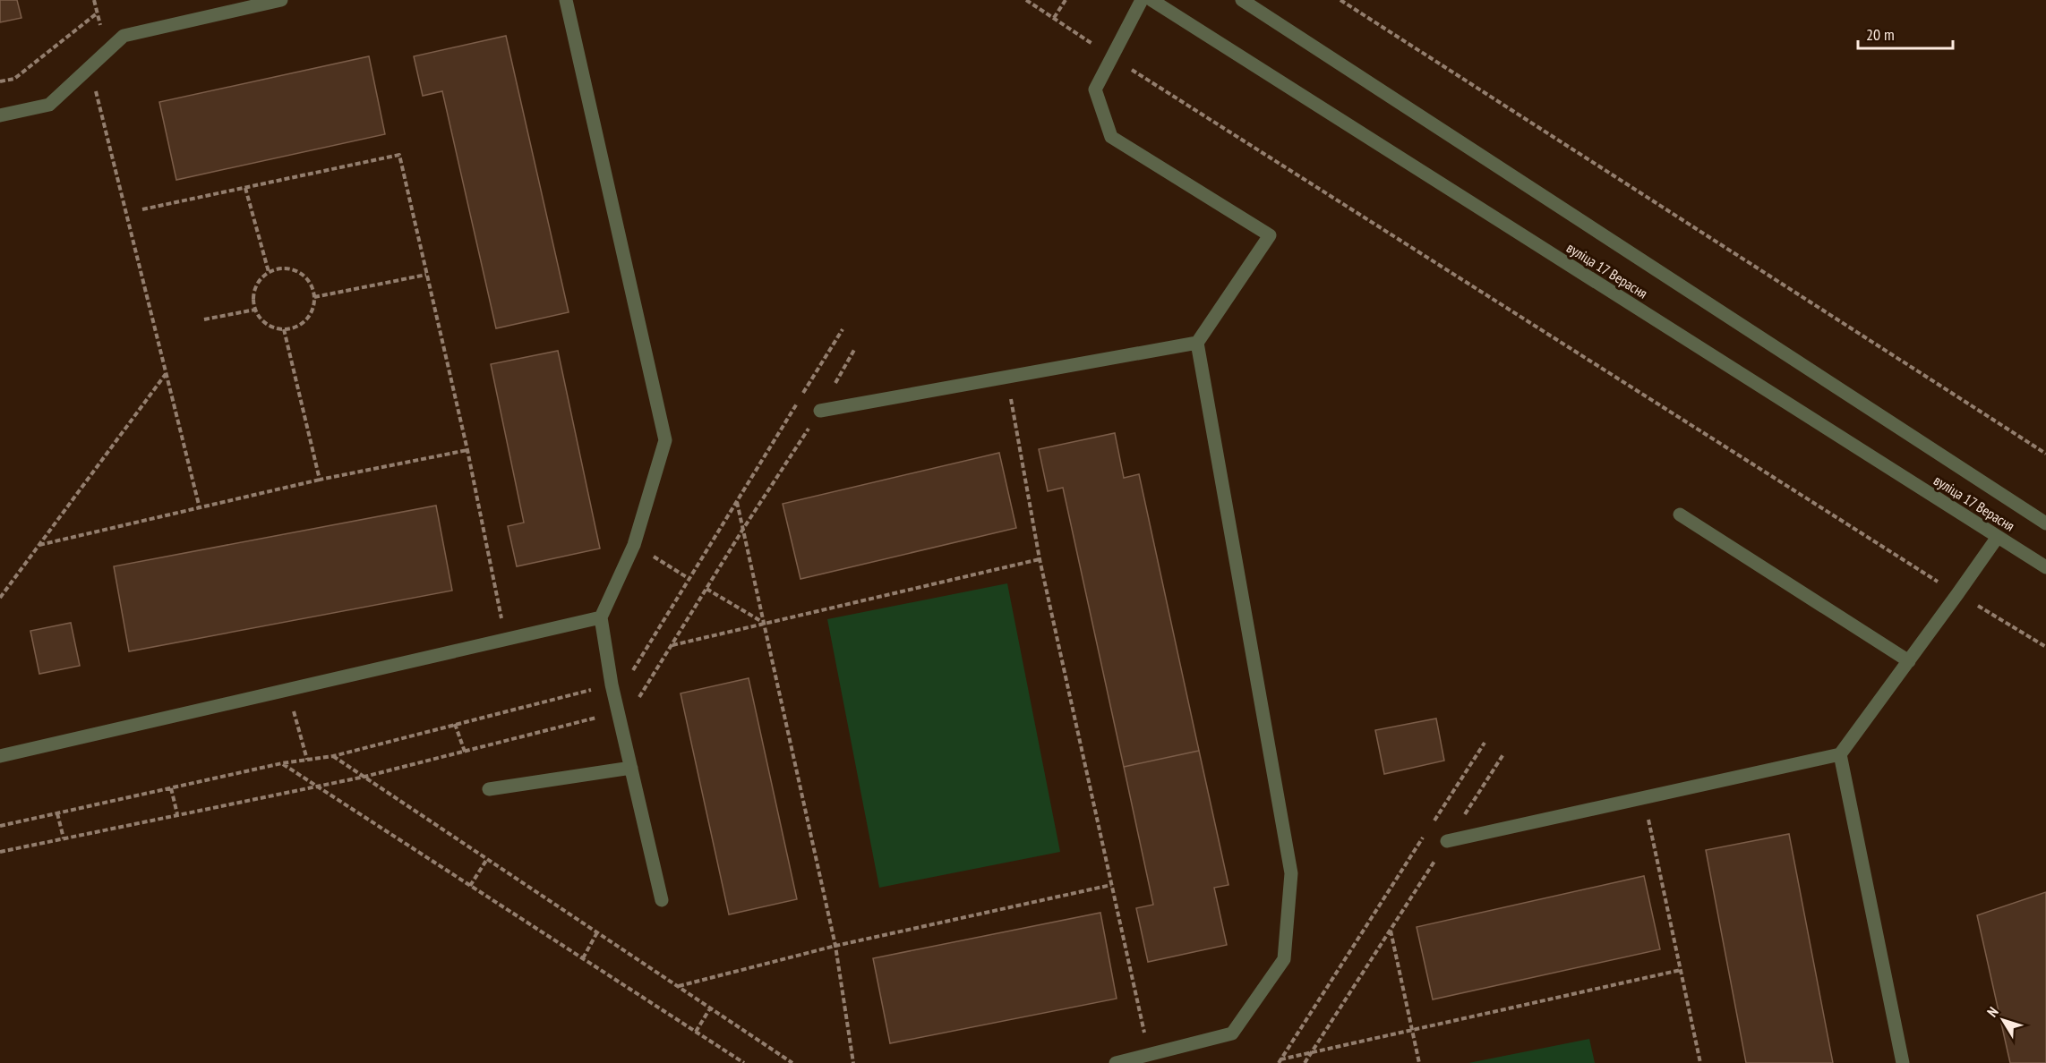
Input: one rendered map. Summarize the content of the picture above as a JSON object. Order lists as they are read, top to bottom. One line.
{"streets":{"street":["вуліца 17 Верасня"]},"scale_bar":"20 m","north":"top left"}
